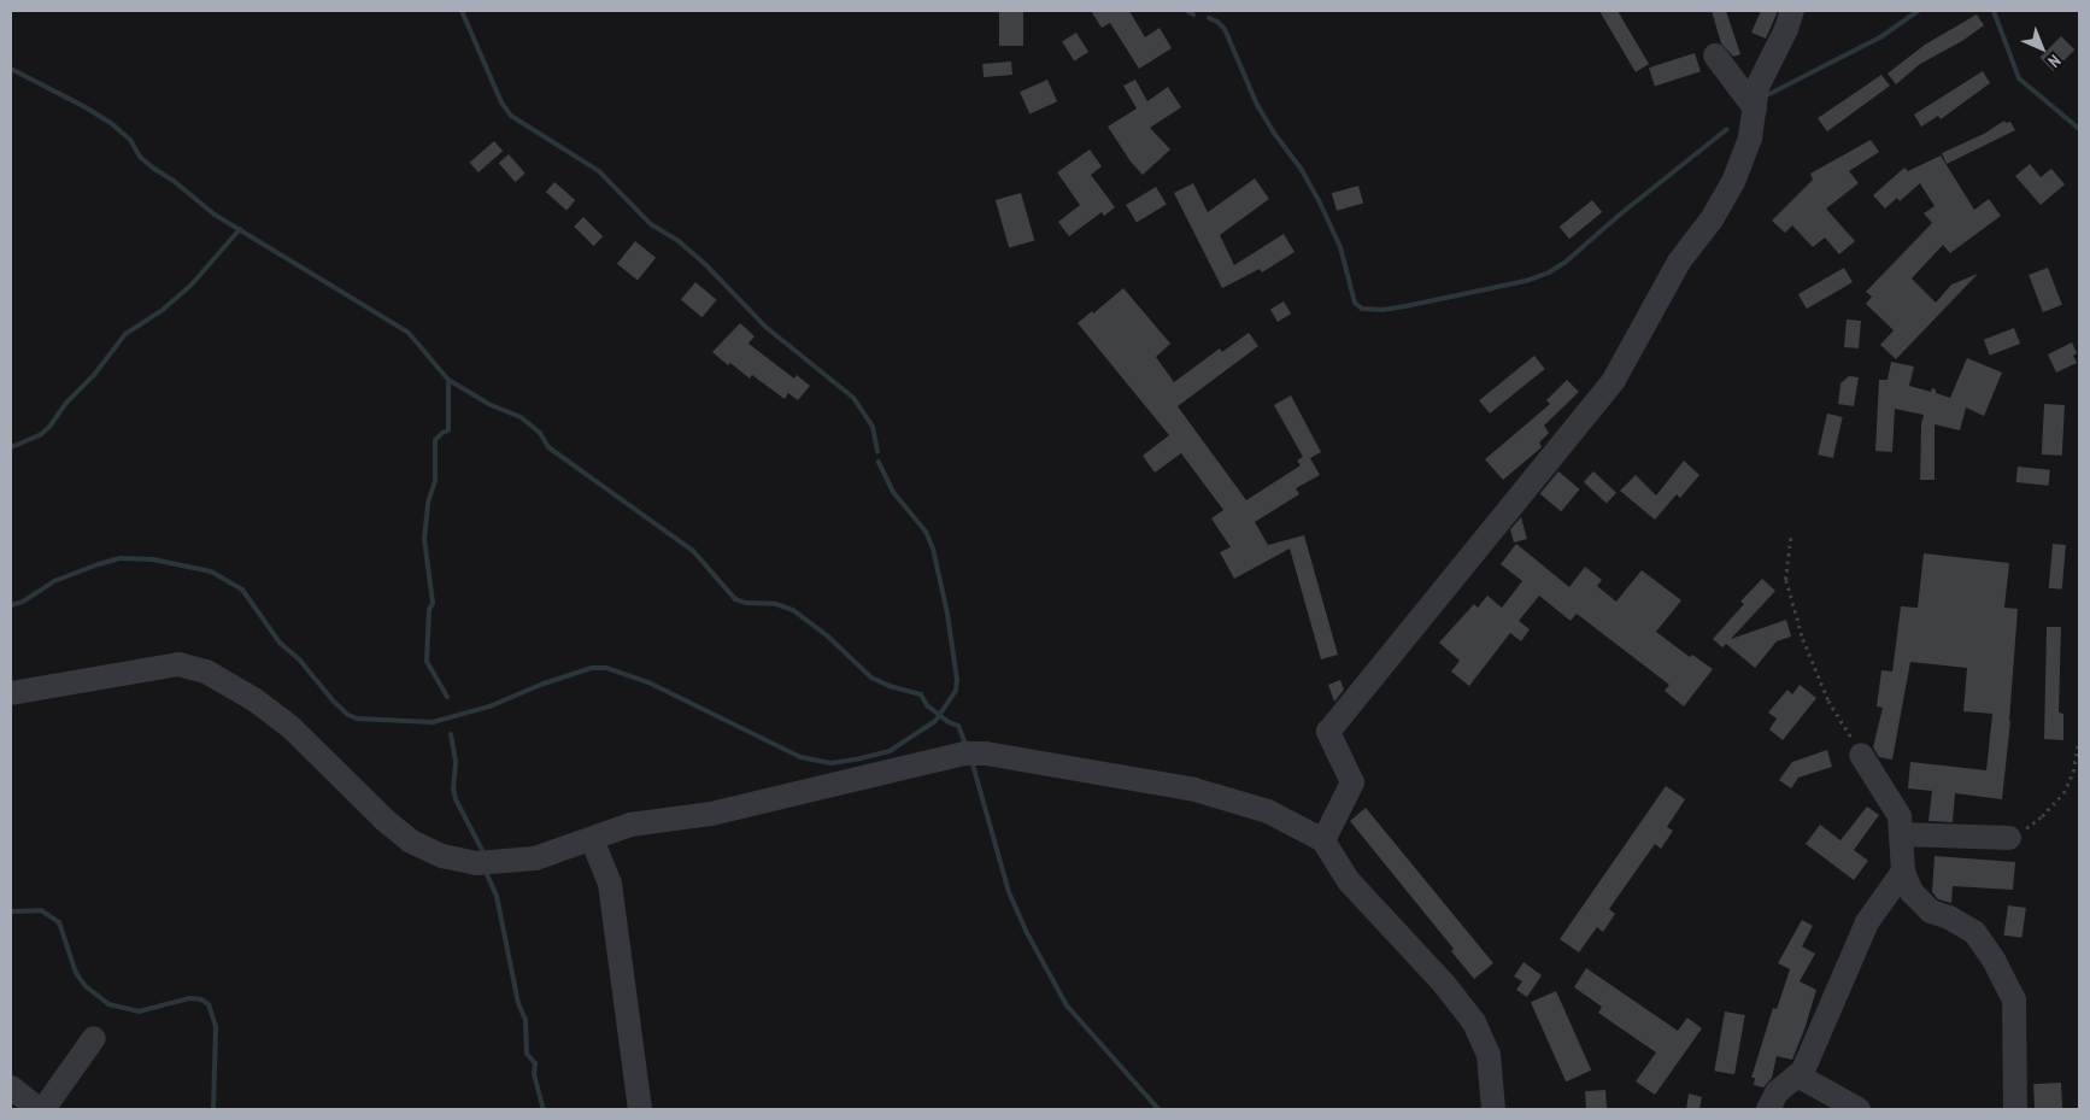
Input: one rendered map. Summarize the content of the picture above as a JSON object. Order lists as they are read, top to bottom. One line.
{"north":"bottom right"}
